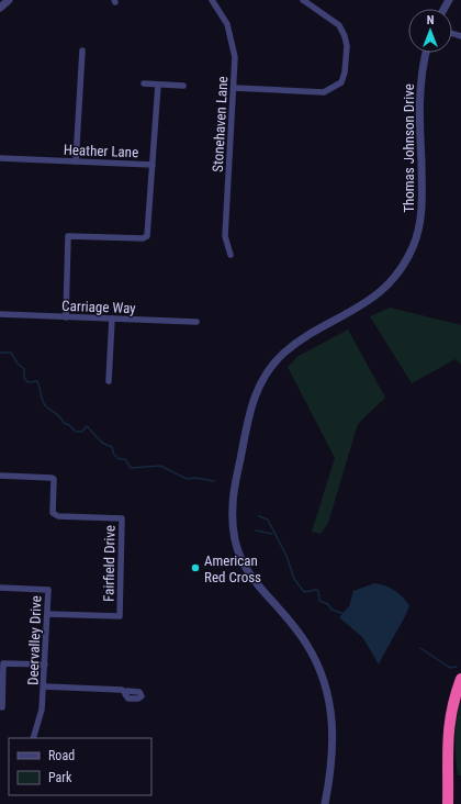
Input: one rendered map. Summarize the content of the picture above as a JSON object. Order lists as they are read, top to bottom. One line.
{"streets":{"street":["Stonehaven Lane","Thomas Johnson Drive","Heather Lane","Carriage Way","Fairfield Drive","Deervalley Drive"]},"crossings":[["Heather Lane","Carriage Way"],["Fairfield Drive","Deervalley Drive"]],"places":["American Red Cross"],"legend":["Road","Park"],"north":"top"}
